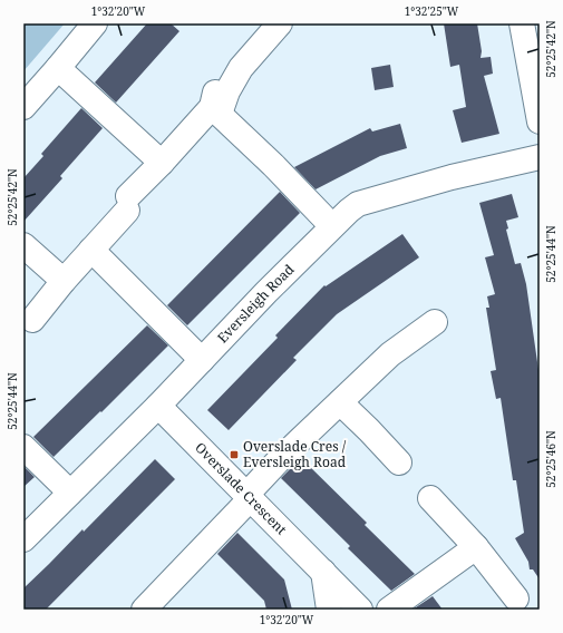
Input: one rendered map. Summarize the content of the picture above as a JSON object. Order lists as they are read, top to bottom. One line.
{"streets":{"street":["Eversleigh Road","Overslade Crescent"]},"crossings":[["Eversleigh Road","Overslade Crescent"]],"places":{"transit":["Overslade Cres / Eversleigh Road"]},"coordinates":["1°32'20\"W","1°32'25\"W","52°25'42\"N","52°25'44\"N","52°25'46\"N"]}
